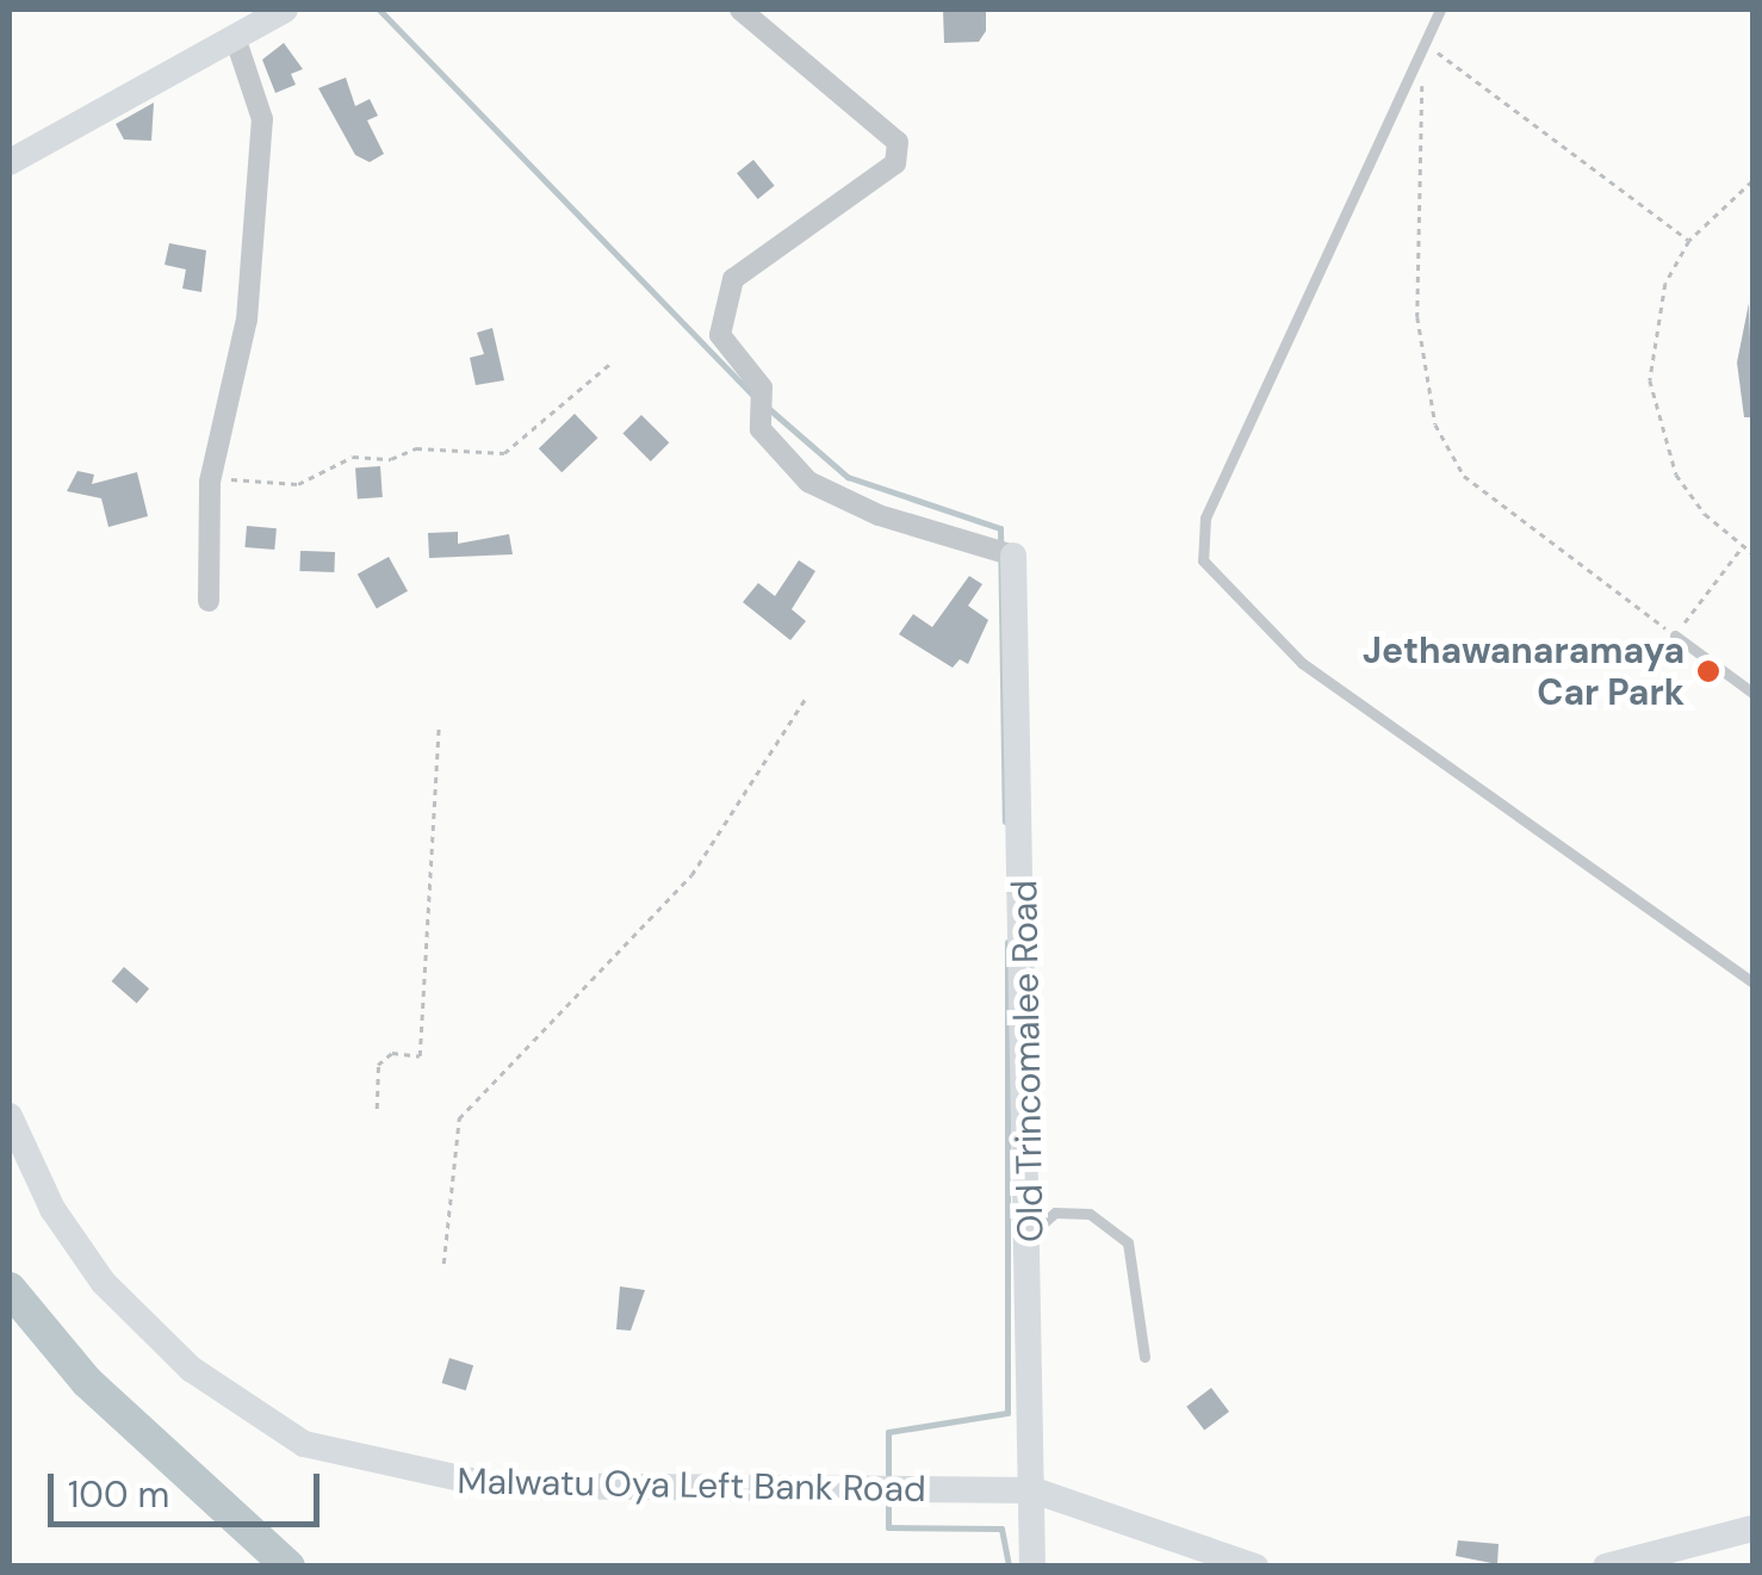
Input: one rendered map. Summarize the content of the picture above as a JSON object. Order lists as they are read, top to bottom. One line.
{"streets":{"main road":["Old Trincomalee Road","Malwatu Oya Left Bank Road"]},"crossings":[["Old Trincomalee Road","Malwatu Oya Left Bank Road"]],"places":["Jethawanaramaya Car Park"],"scale_bar":"100 m"}
